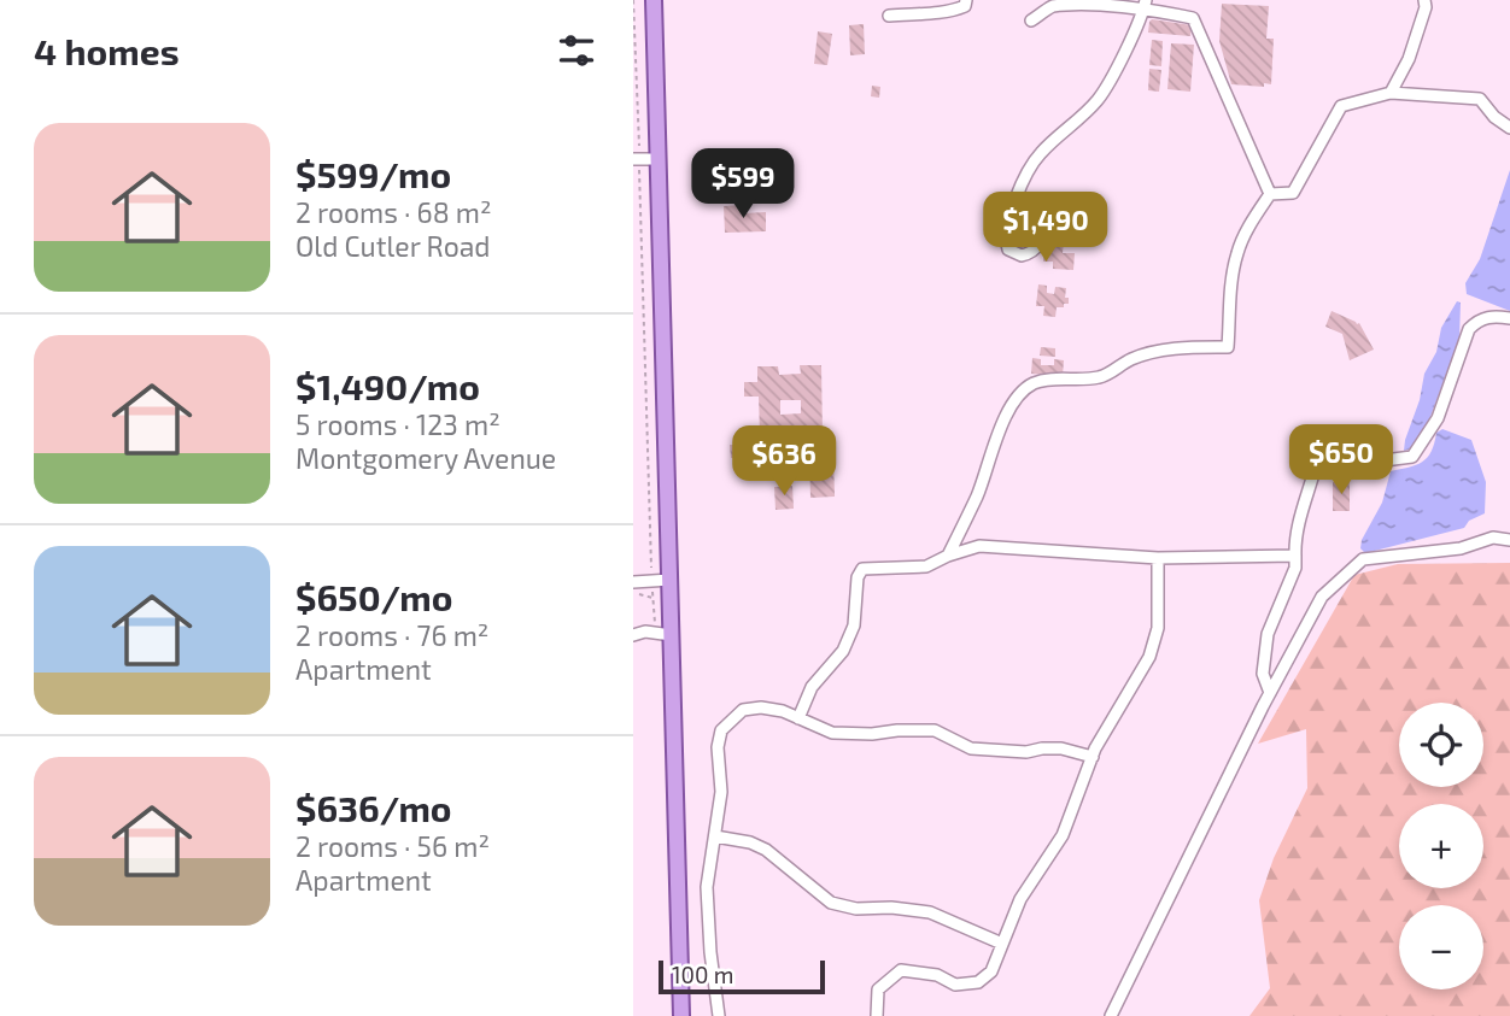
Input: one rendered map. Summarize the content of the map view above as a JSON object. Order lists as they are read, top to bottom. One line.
{"scale_bar":"100 m","page":{"heading":"4 homes","list":[{"name":"$599/mo","note":"2 rooms · 68 m² · Old Cutler Road"},{"name":"$1,490/mo","note":"5 rooms · 123 m² · Montgomery Avenue"},{"name":"$650/mo","note":"2 rooms · 76 m² · Apartment"},{"name":"$636/mo","note":"2 rooms · 56 m² · Apartment"}],"price":["$599","$1,490","$650","$636"],"map_buttons":["+","−"],"scale":"100 m"}}
